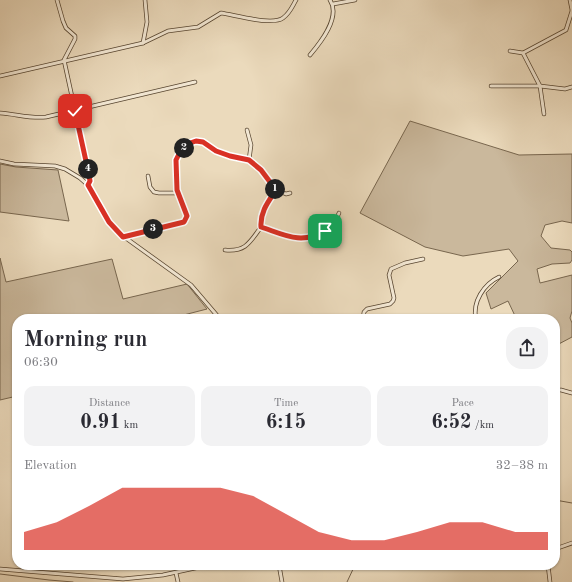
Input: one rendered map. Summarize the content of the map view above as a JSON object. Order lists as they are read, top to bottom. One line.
{"page":{"pins":["2","4","1","3"],"heading":["Morning run","06:30"],"stats":[["Distance","0.91 km"],["Time","6:15"],["Pace","6:52 /km"]],"chart":["Elevation","32–38 m"]}}
